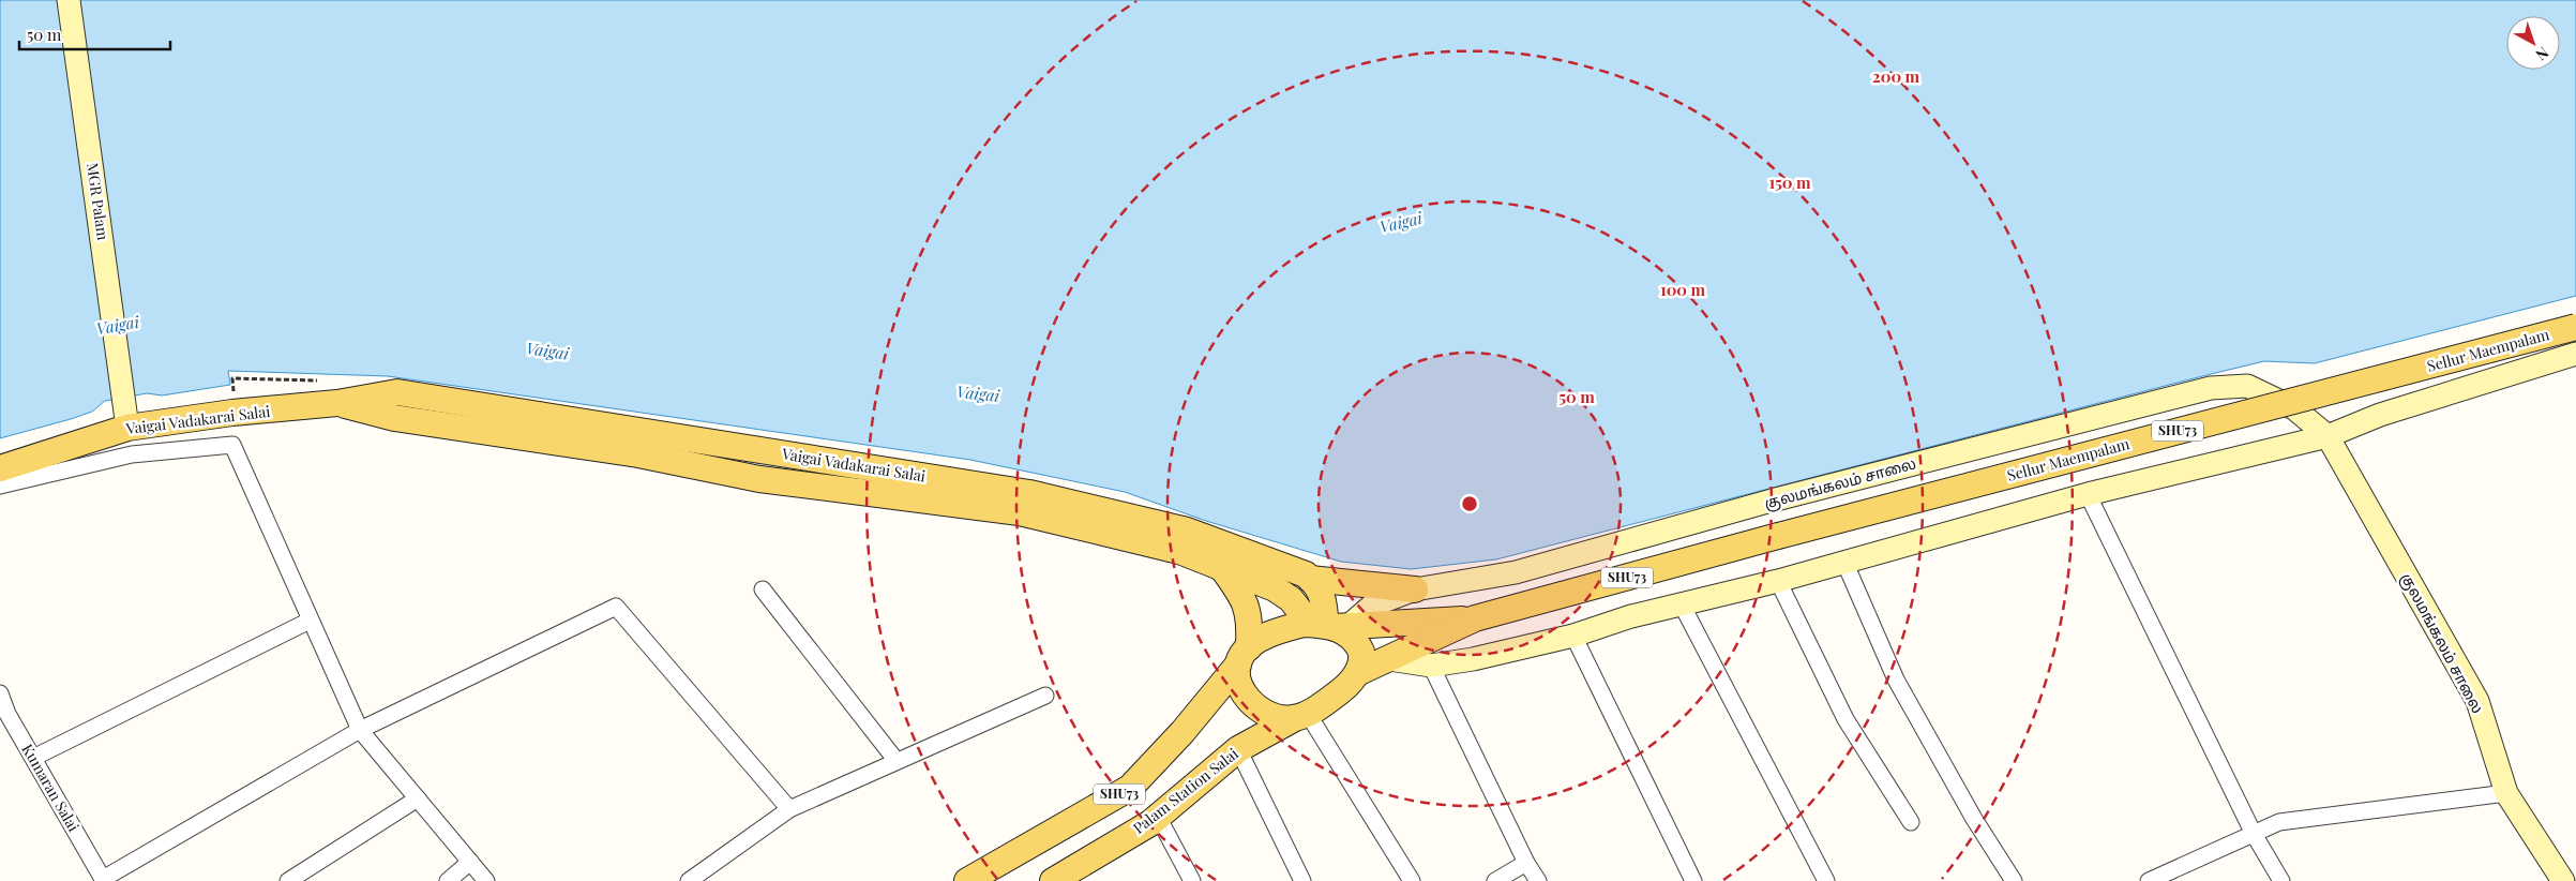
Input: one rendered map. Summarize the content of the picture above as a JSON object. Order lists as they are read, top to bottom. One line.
{"streets":{"main road":["MGR Palam","Sellur Maempalam","Vaigai Vadakarai Salai","SHU73","குலமங்கலம் சாலை","Palam Station Salai"],"street":["Kumaran Salai"]},"crossings":[["MGR Palam","Vaigai Vadakarai Salai"],["Sellur Maempalam","SHU73"],["Vaigai Vadakarai Salai","SHU73"],["Vaigai Vadakarai Salai","குலமங்கலம் சாலை"],["Vaigai Vadakarai Salai","Palam Station Salai"],["SHU73","குலமங்கலம் சாலை"],["SHU73","Palam Station Salai"],["குலமங்கலம் சாலை","Palam Station Salai"]],"water":["Vaigai"],"scale_bar":"50 m","north":"bottom right","rings":["200 m","150 m","100 m","50 m"]}
